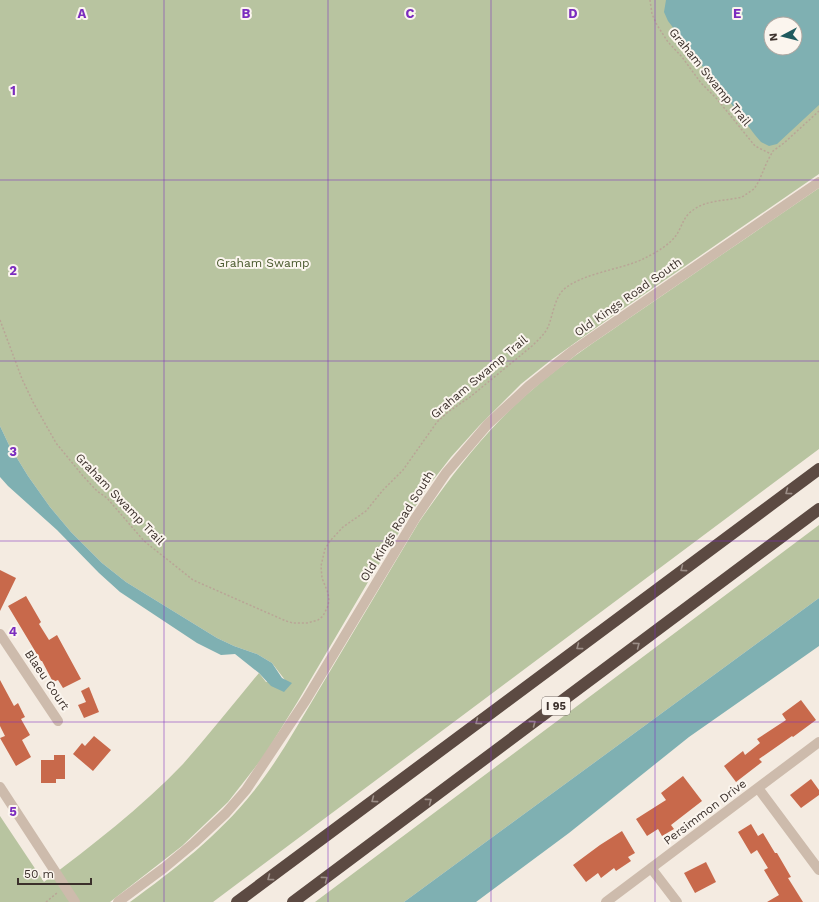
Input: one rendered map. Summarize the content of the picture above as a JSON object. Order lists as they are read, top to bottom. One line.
{"streets":{"highway":["I 95"],"street":["Old Kings Road South","Blaeu Court","Persimmon Drive"],"path":["Graham Swamp Trail"]},"parks":["Graham Swamp"],"scale_bar":"50 m","north":"left","grid":{"columns":["A","B","C","D","E"],"rows":["1","2","3","4","5"]}}
